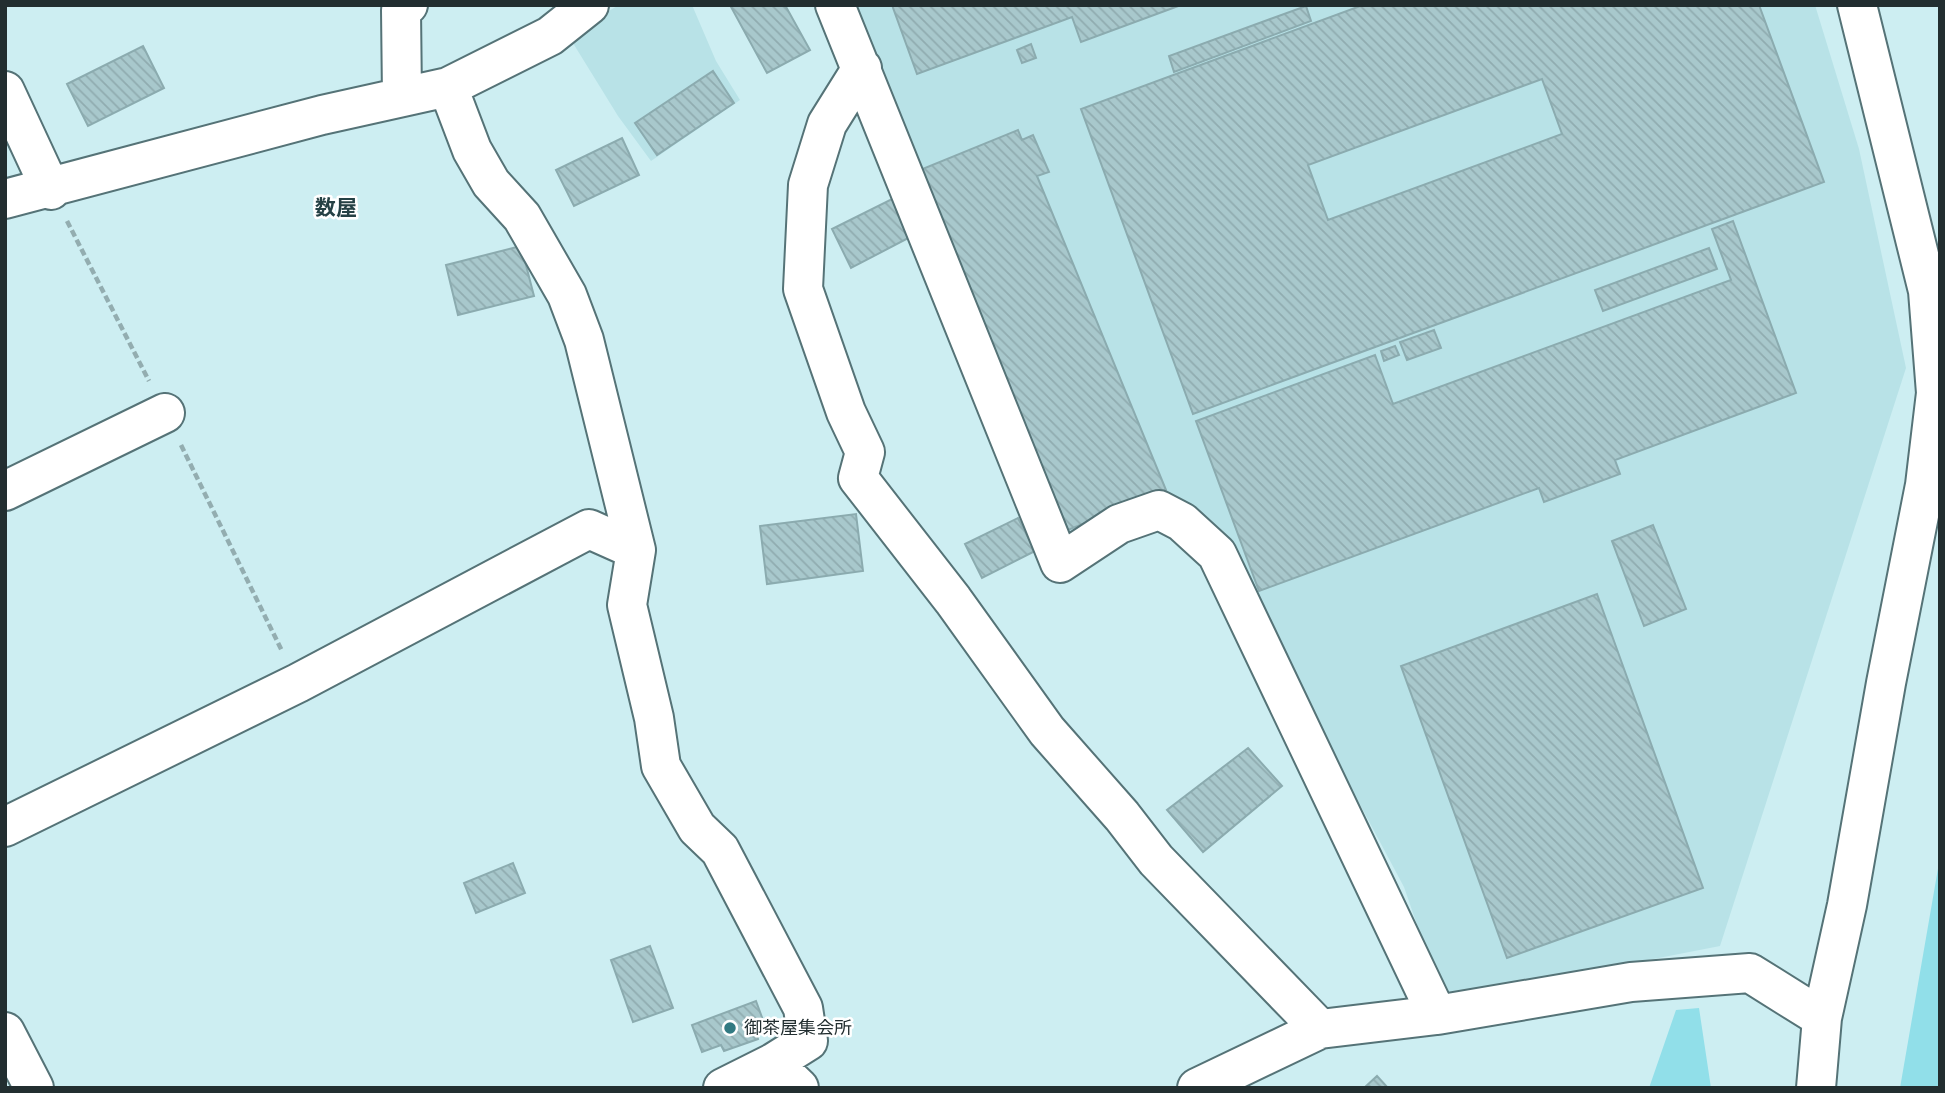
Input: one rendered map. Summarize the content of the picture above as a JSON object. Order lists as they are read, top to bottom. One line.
{"districts":["数屋"],"places":["御茶屋集会所"]}
